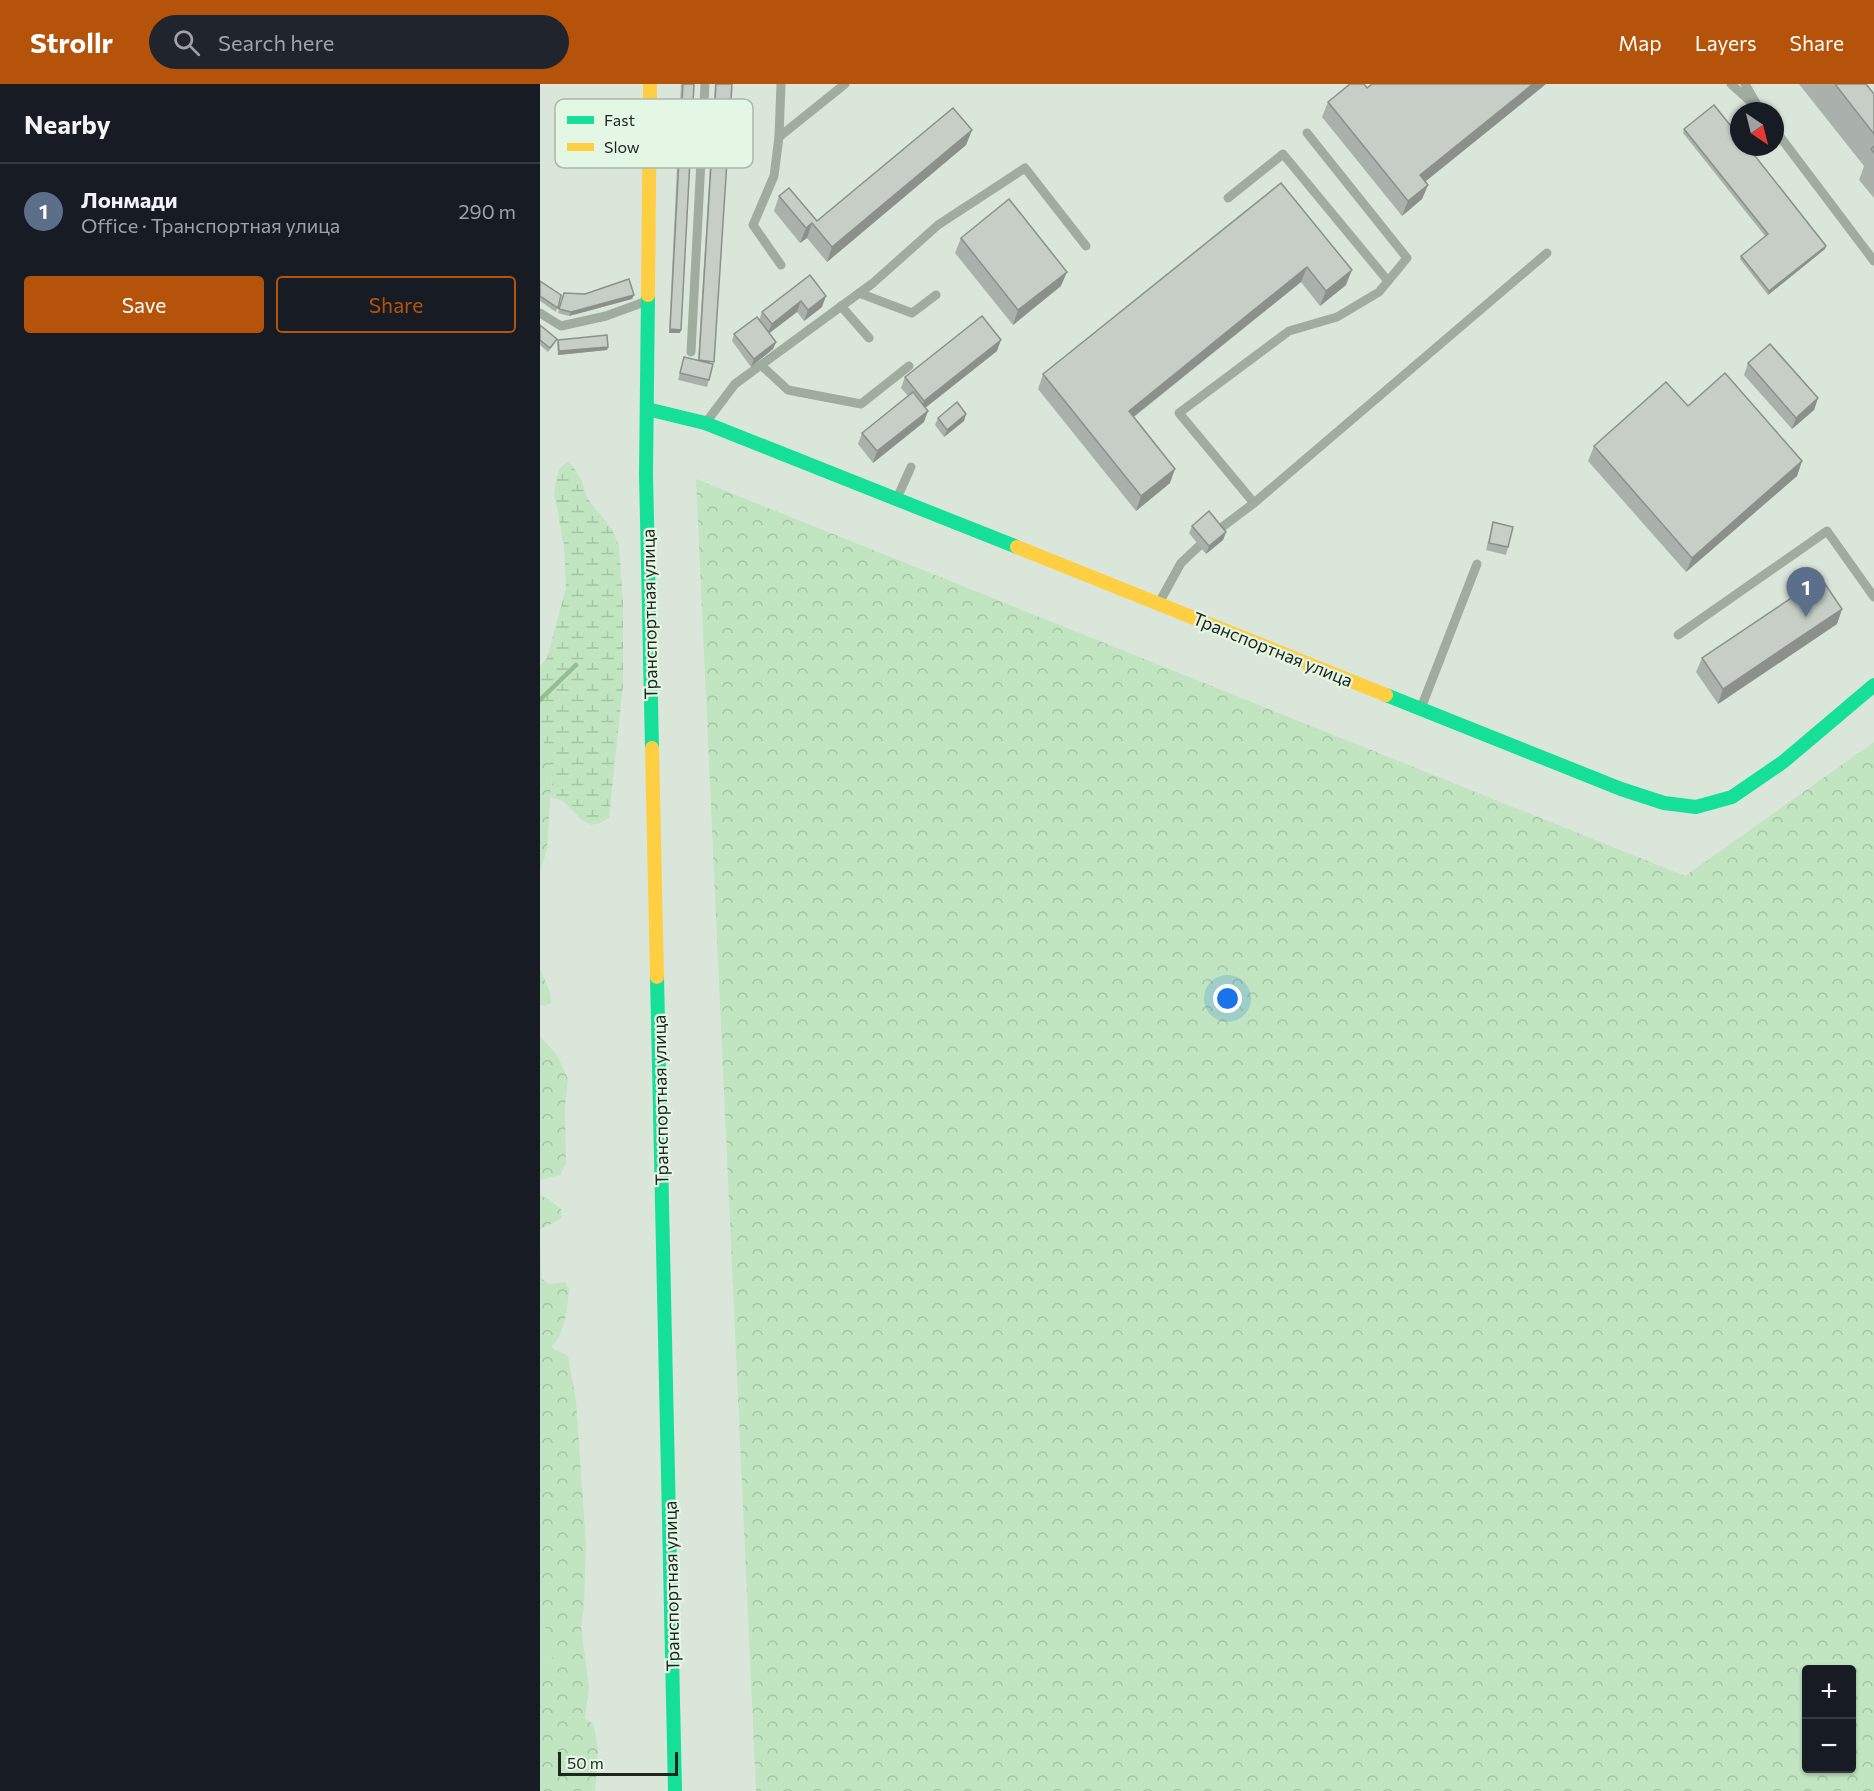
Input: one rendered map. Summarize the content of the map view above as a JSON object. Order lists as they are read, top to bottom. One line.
{"streets":{"main road":["Транспортная улица"]},"legend":["Fast","Slow"],"scale_bar":"50 m","north":"bottom right","page":{"header":"Strollr","search":"Search here","nav":["Map","Layers","Share"],"heading":"Nearby","list":[{"mark":"1","name":"Лонмади","note":"Office · Транспортная улица","value":"290 m"}],"buttons":["Save","Share"],"pins":"1","map_buttons":["+","−"],"scale":"50 m"}}
